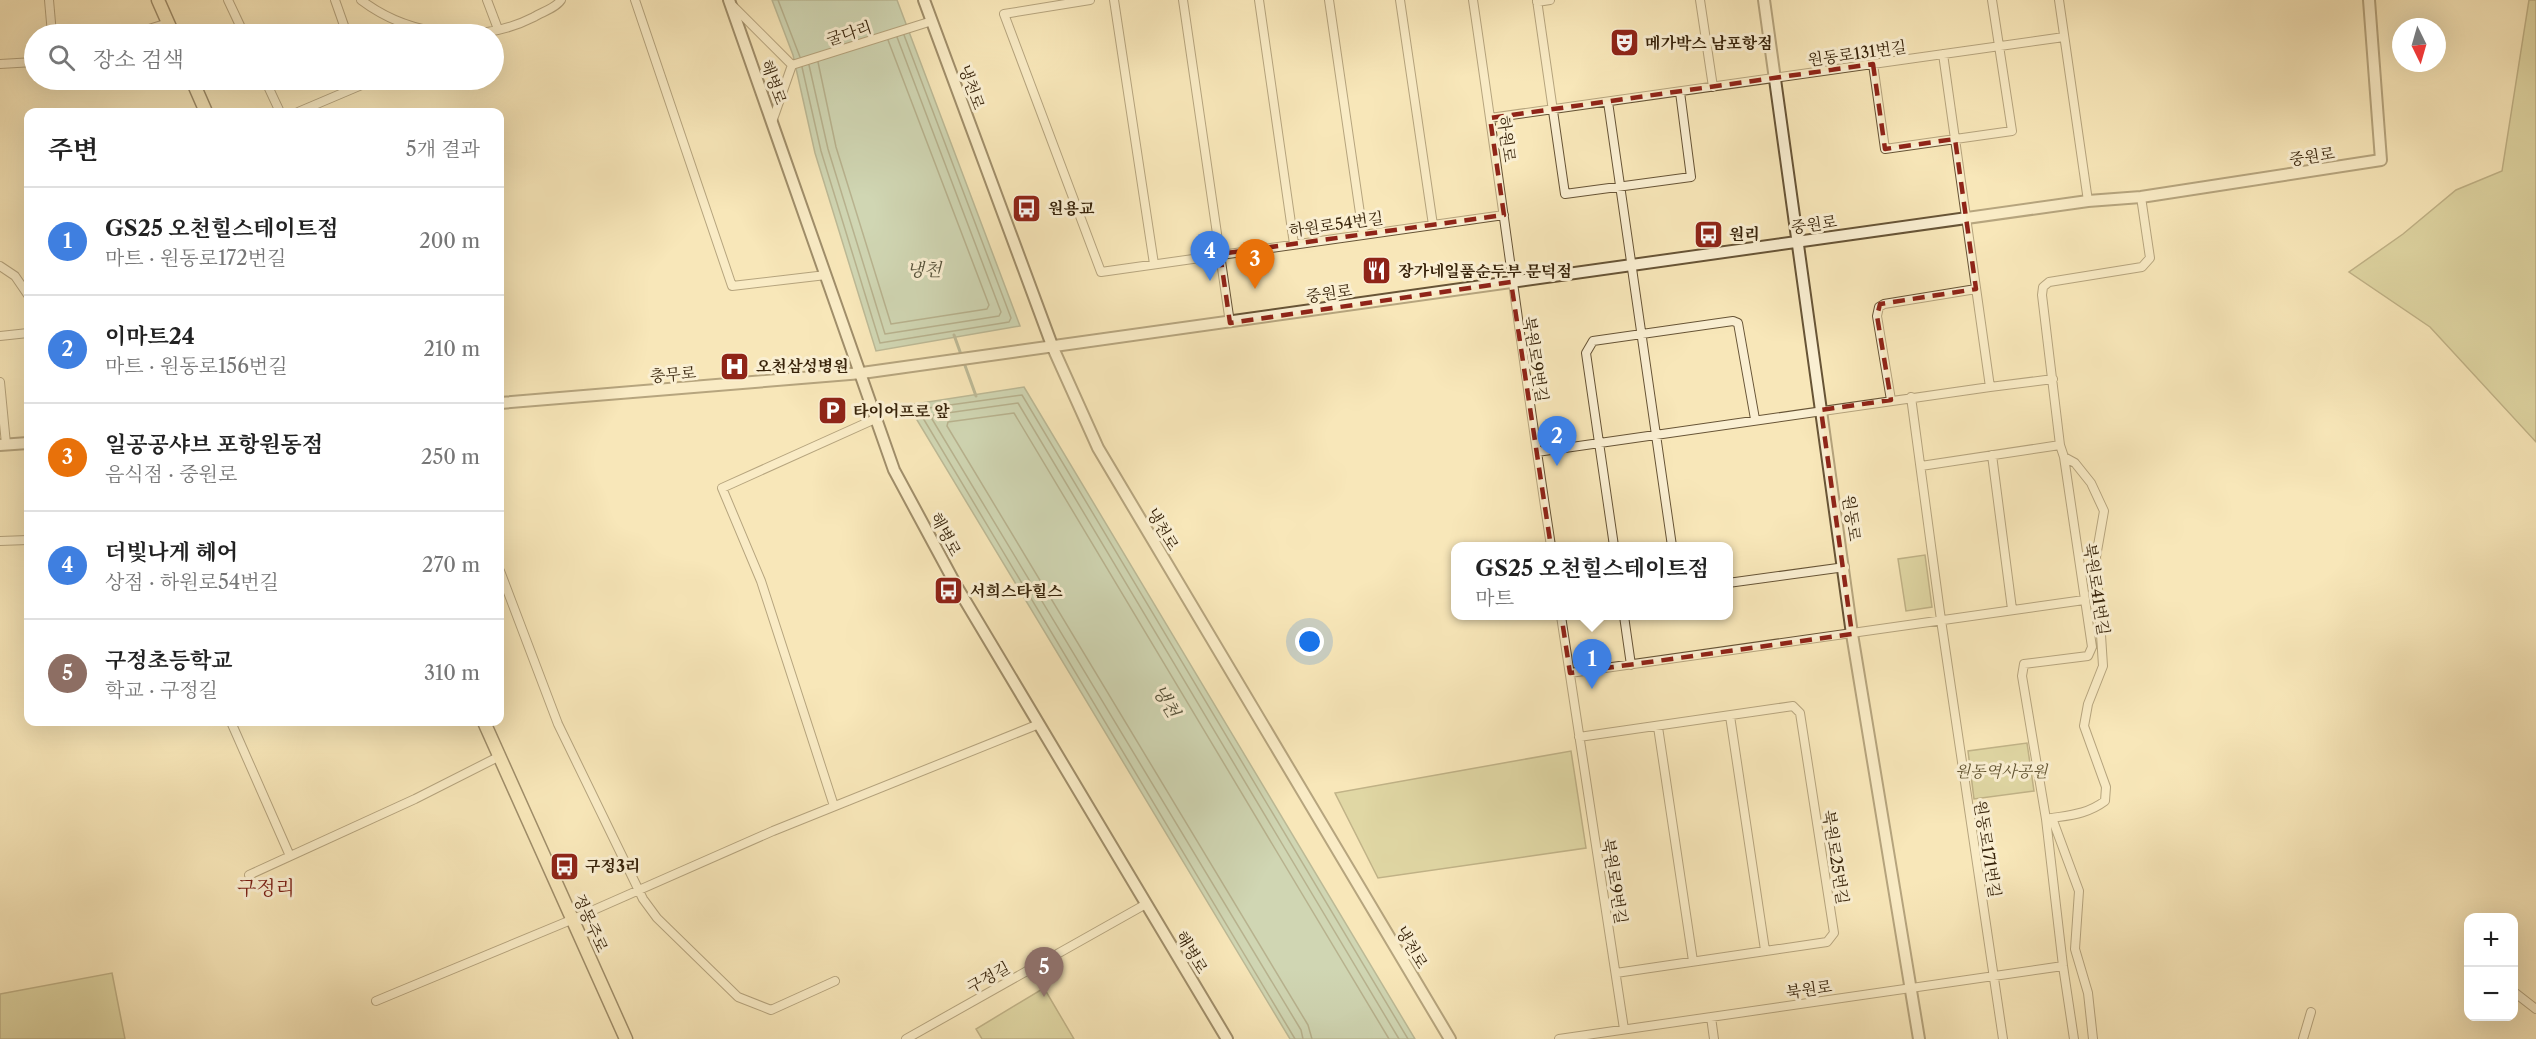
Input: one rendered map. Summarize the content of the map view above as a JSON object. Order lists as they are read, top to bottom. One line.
{"streets":{"main road":["정몽주로"],"street":["굴다리","원동로131번길","해병로","냉천로","하원로","중원로","하원로54번길","북원로9번길","충무로","원동로","북원로41번길","원동로171번길","북원로25번길","구정길","북원로"]},"crossings":[["굴다리","냉천로"],["원동로131번길","하원로"],["원동로131번길","원동로"],["해병로","충무로"],["해병로","구정길"],["냉천로","중원로"],["하원로","중원로"],["하원로","하원로54번길"],["하원로","북원로9번길"],["중원로","북원로9번길"],["중원로","충무로"],["중원로","원동로"],["중원로","북원로41번길"],["북원로9번길","북원로25번길"],["북원로9번길","북원로"],["원동로","북원로"],["북원로41번길","북원로"],["원동로171번길","북원로"]],"districts":["구정리"],"water":["냉천"],"parks":["원동역사공원"],"places":{"theatre":["메가박스 남포항점"],"bus stop":["원용교","원리","서희스타힐스","구정3리"],"restaurant":["장가네일품순두부 문덕점"],"hospital":["오천삼성병원"],"parking":["타이어프로 앞"]},"north":"bottom","page":{"search":"장소 검색","heading":["주변","5개 결과"],"list":[{"mark":"1","name":"GS25 오천힐스테이트점","note":"마트 · 원동로172번길","value":"200 m"},{"mark":"2","name":"이마트24","note":"마트 · 원동로156번길","value":"210 m"},{"mark":"3","name":"일공공샤브 포항원동점","note":"음식점 · 중원로","value":"250 m"},{"mark":"4","name":"더빛나게 헤어","note":"상점 · 하원로54번길","value":"270 m"},{"mark":"5","name":"구정초등학교","note":"학교 · 구정길","value":"310 m"}],"pins":["4","3","2","1","5"],"popup":["GS25 오천힐스테이트점","마트"],"map_buttons":["+","−"]}}
